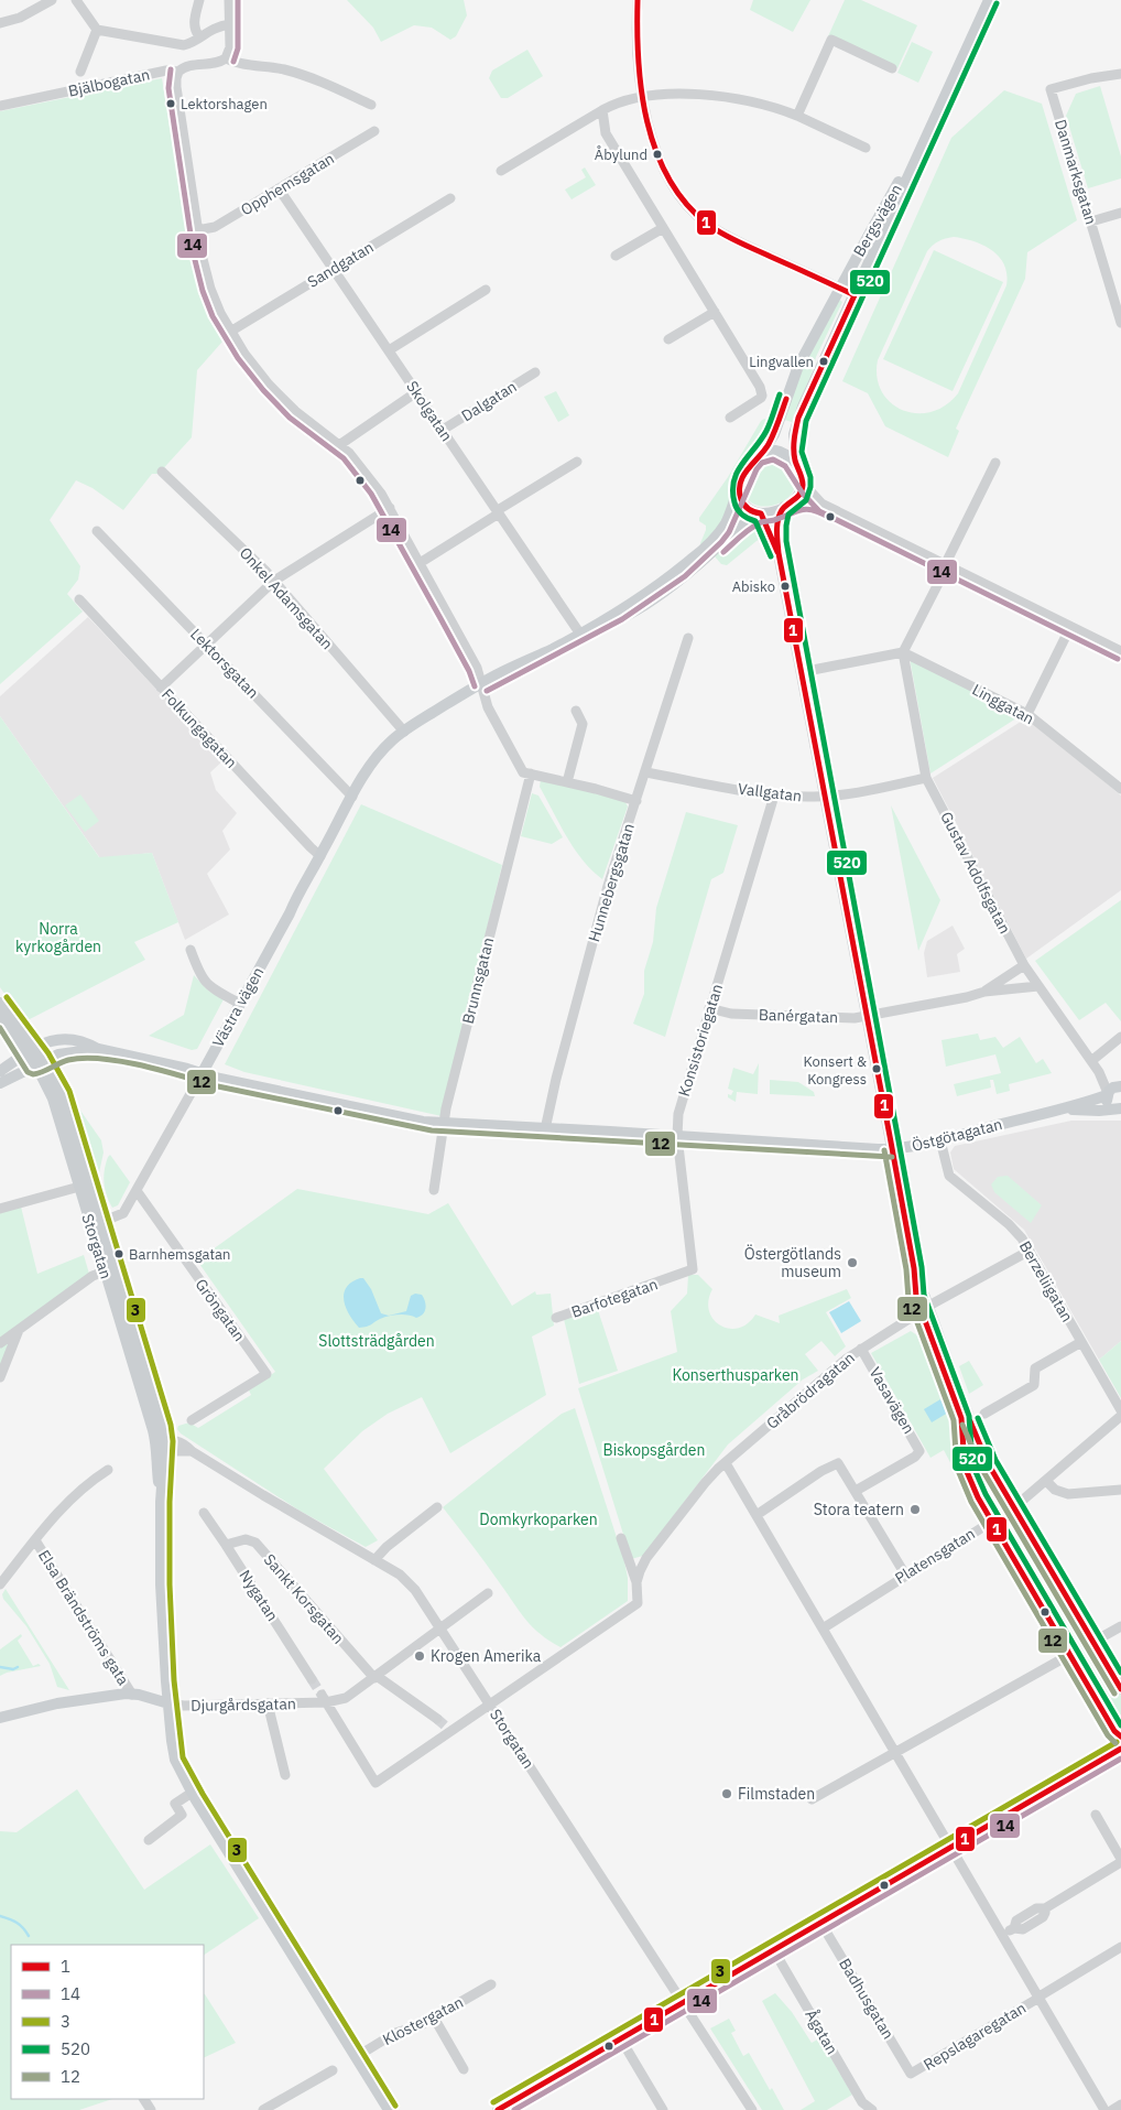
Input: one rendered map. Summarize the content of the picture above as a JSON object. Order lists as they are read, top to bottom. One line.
{"streets":{"main road":["Bergsvägen","Västra vägen","Östgötagatan","Storgatan","Djurgårdsgatan"],"street":["Bjälbogatan","Danmarksgatan","Opphemsgatan","Sandgatan","Dalgatan","Skolgatan","Onkel Adamsgatan","Lektorsgatan","Linggatan","Folkungagatan","Vallgatan","Gustav Adolfsgatan","Hunnebergsgatan","Brunnsgatan","Banérgatan","Konsistoriegatan","Berzeliigatan","Barfotegatan","Gröngatan","Gråbrödragatan","Vasavägen","Platensgatan","Nygatan","Sankt Korsgatan","Elsa Brändströms gata","Badhusgatan","Klostergatan","Ågatan","Repslagaregatan"]},"crossings":[["Opphemsgatan","Skolgatan"],["Bergsvägen","Västra vägen"],["Sandgatan","Skolgatan"],["Dalgatan","Skolgatan"],["Skolgatan","Västra vägen"],["Onkel Adamsgatan","Västra vägen"],["Lektorsgatan","Västra vägen"],["Linggatan","Gustav Adolfsgatan"],["Folkungagatan","Västra vägen"],["Vallgatan","Gustav Adolfsgatan"],["Vallgatan","Hunnebergsgatan"],["Vallgatan","Konsistoriegatan"],["Gustav Adolfsgatan","Banérgatan"],["Gustav Adolfsgatan","Östgötagatan"],["Hunnebergsgatan","Östgötagatan"],["Brunnsgatan","Östgötagatan"],["Västra vägen","Östgötagatan"],["Västra vägen","Storgatan"],["Västra vägen","Gröngatan"],["Banérgatan","Konsistoriegatan"],["Konsistoriegatan","Östgötagatan"],["Konsistoriegatan","Barfotegatan"],["Östgötagatan","Storgatan"],["Östgötagatan","Berzeliigatan"],["Storgatan","Djurgårdsgatan"],["Berzeliigatan","Gråbrödragatan"],["Gråbrödragatan","Vasavägen"],["Nygatan","Sankt Korsgatan"],["Sankt Korsgatan","Djurgårdsgatan"],["Elsa Brändströms gata","Djurgårdsgatan"],["Badhusgatan","Repslagaregatan"]],"parks":["Norra kyrkogården","Slottsträdgården","Konserthusparken","Biskopsgården","Domkyrkoparken"],"places":["Lektorshagen","Åbylund","Lingvallen","Abisko","Konsert & Kongress","Barnhemsgatan","Östergötlands museum","Stora teatern","Krogen Amerika","Filmstaden"],"lines":["transit line 1","transit line 14","transit line 520","transit line 3","transit line 12"],"legend":["1","14","3","520","12"]}
